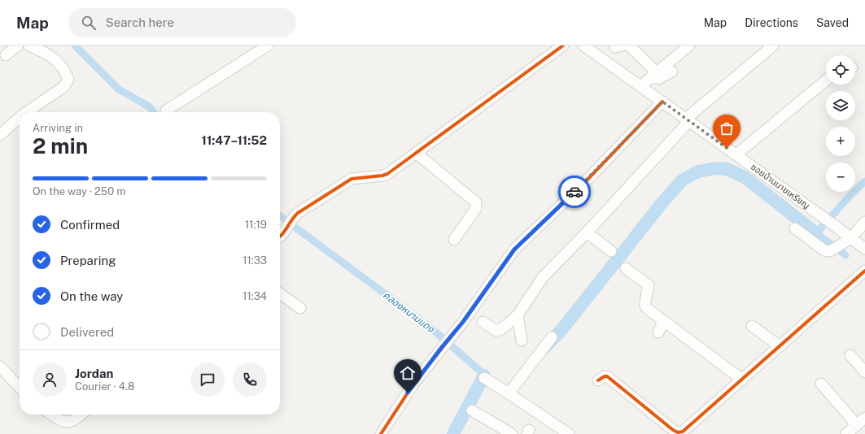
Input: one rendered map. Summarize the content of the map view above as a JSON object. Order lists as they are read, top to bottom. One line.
{"streets":{"street":["ซอยบ้านนายเหรียญ"]},"water":["คลองหนามแดง"],"page":{"header":"Map","search":"Search here","nav":["Map","Directions","Saved"],"map_buttons":["+","−"],"heading":["2 min","Arriving in","11:47–11:52"],"panel":["Jordan","Courier · 4.8"],"bar":"On the way · 250 m","list":[["Confirmed","11:19"],["Preparing","11:33"],["On the way","11:34"],"Delivered"]}}
